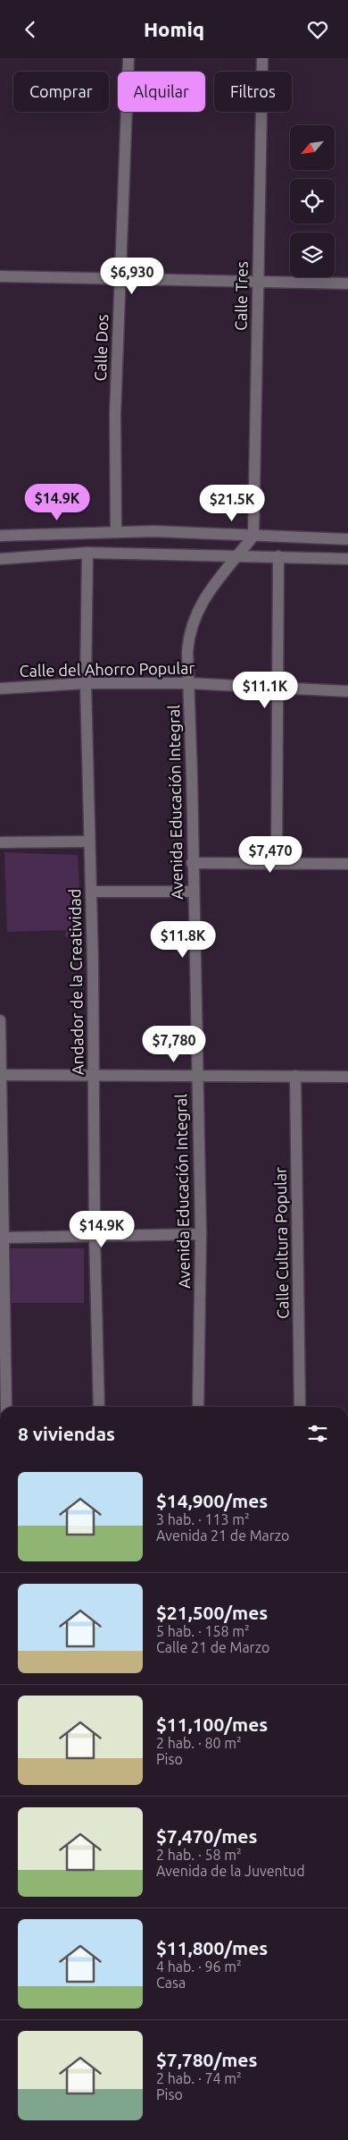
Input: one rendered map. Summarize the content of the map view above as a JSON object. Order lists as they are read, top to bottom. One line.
{"streets":{"street":["Calle Tres","Calle Dos","Calle del Ahorro Popular","Avenida Educación Integral","Andador de la Creatividad","Calle Cultura Popular"]},"crossings":[["Calle Tres","Avenida Educación Integral"],["Calle del Ahorro Popular","Avenida Educación Integral"],["Calle del Ahorro Popular","Andador de la Creatividad"]],"north":"bottom left","page":{"header":"Homiq","chip":["Comprar","Alquilar","Filtros"],"price":["$6,930","$14.9K","$21.5K","$11.1K","$7,470","$11.8K","$7,780","$14.9K"],"heading":"8 viviendas","list":[{"name":"$14,900/mes","note":"3 hab. · 113 m² · Avenida 21 de Marzo"},{"name":"$21,500/mes","note":"5 hab. · 158 m² · Calle 21 de Marzo"},{"name":"$11,100/mes","note":"2 hab. · 80 m² · Piso"},{"name":"$7,470/mes","note":"2 hab. · 58 m² · Avenida de la Juventud"},{"name":"$11,800/mes","note":"4 hab. · 96 m² · Casa"},{"name":"$7,780/mes","note":"2 hab. · 74 m² · Piso"}]}}
